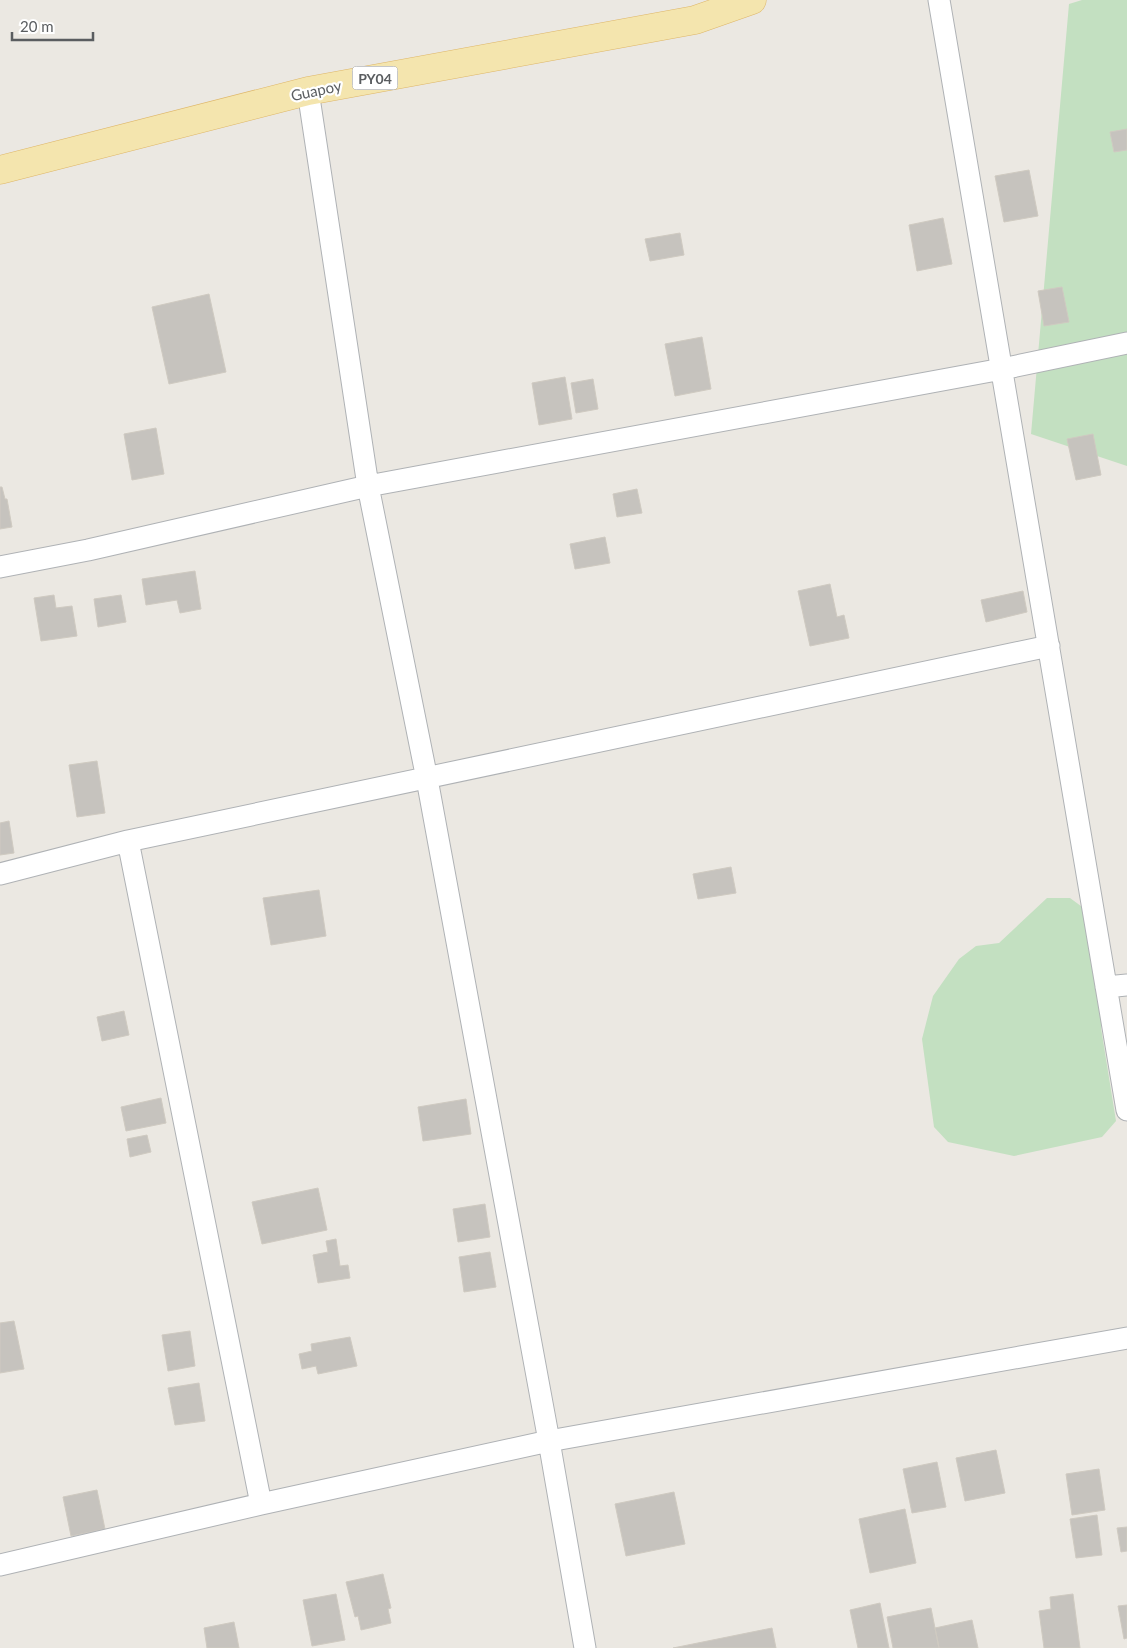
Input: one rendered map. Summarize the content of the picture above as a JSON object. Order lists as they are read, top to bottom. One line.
{"streets":{"main road":["PY04","Guapoy"]},"scale_bar":"20 m"}
